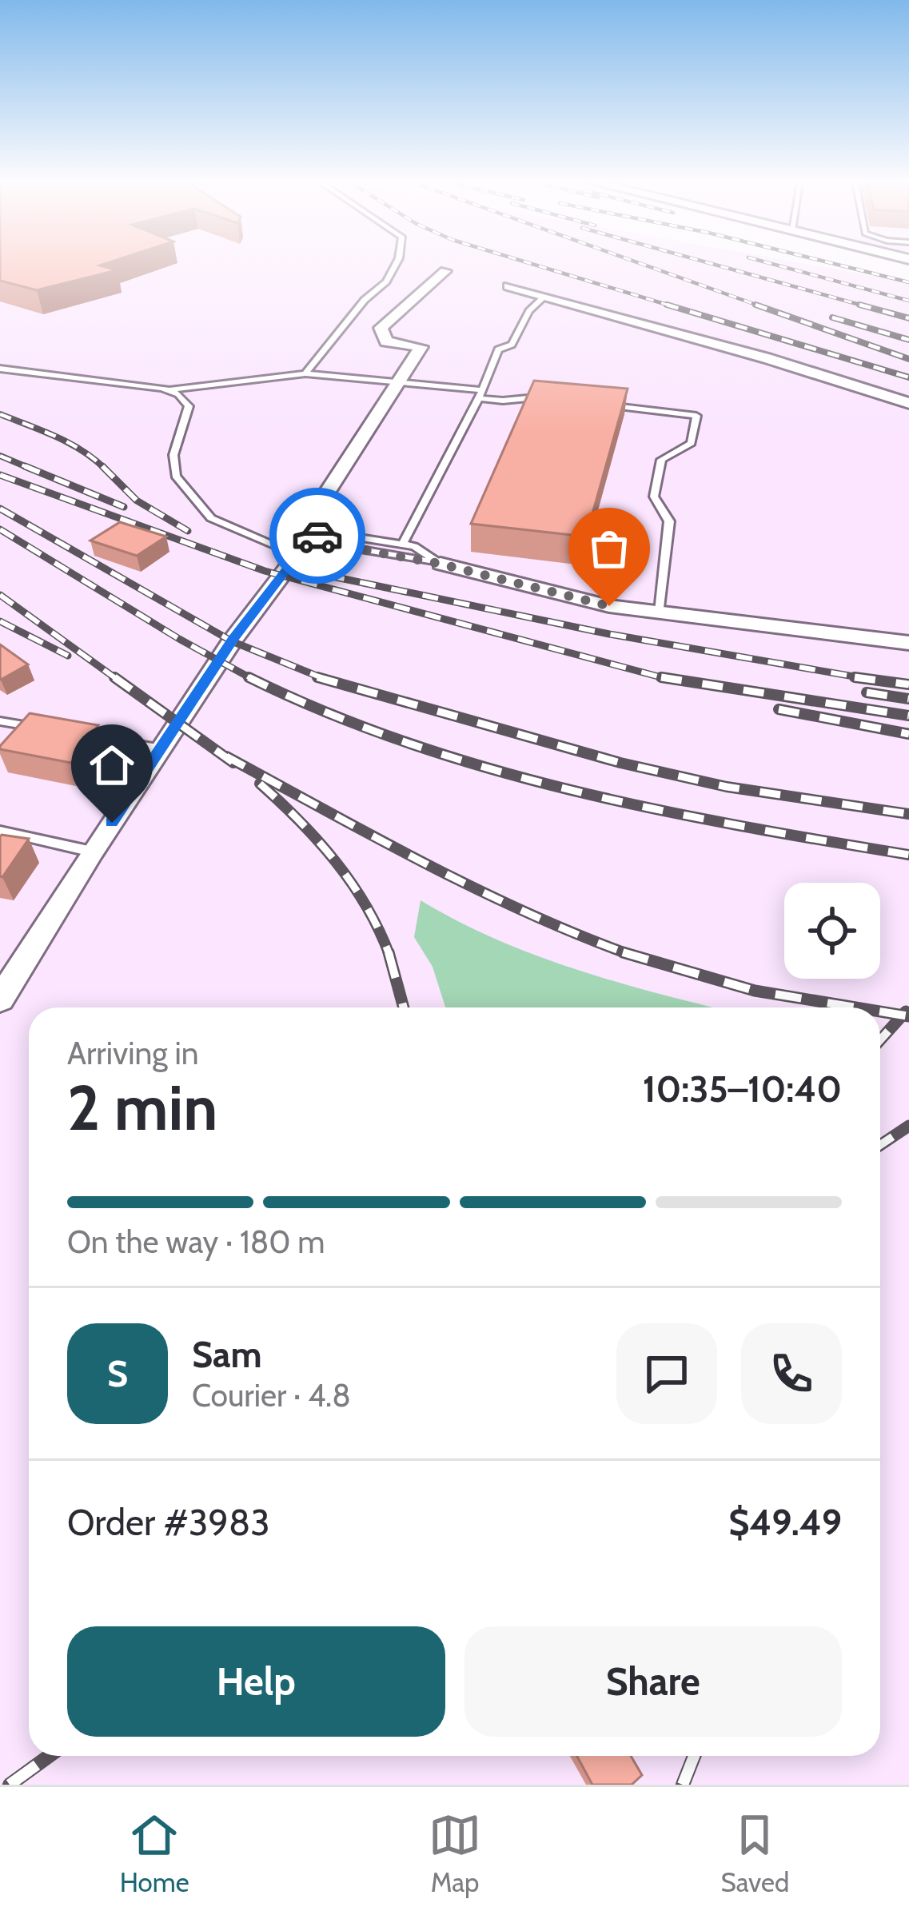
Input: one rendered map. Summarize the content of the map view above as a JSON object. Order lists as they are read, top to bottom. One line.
{"page":{"heading":["2 min","Arriving in","10:35–10:40"],"panel":["Sam","Courier · 4.8","Order #3983","$49.49"],"bar":"On the way · 180 m","round":"S","buttons":["Help","Share"],"tabs":["Home","Map","Saved"]}}
